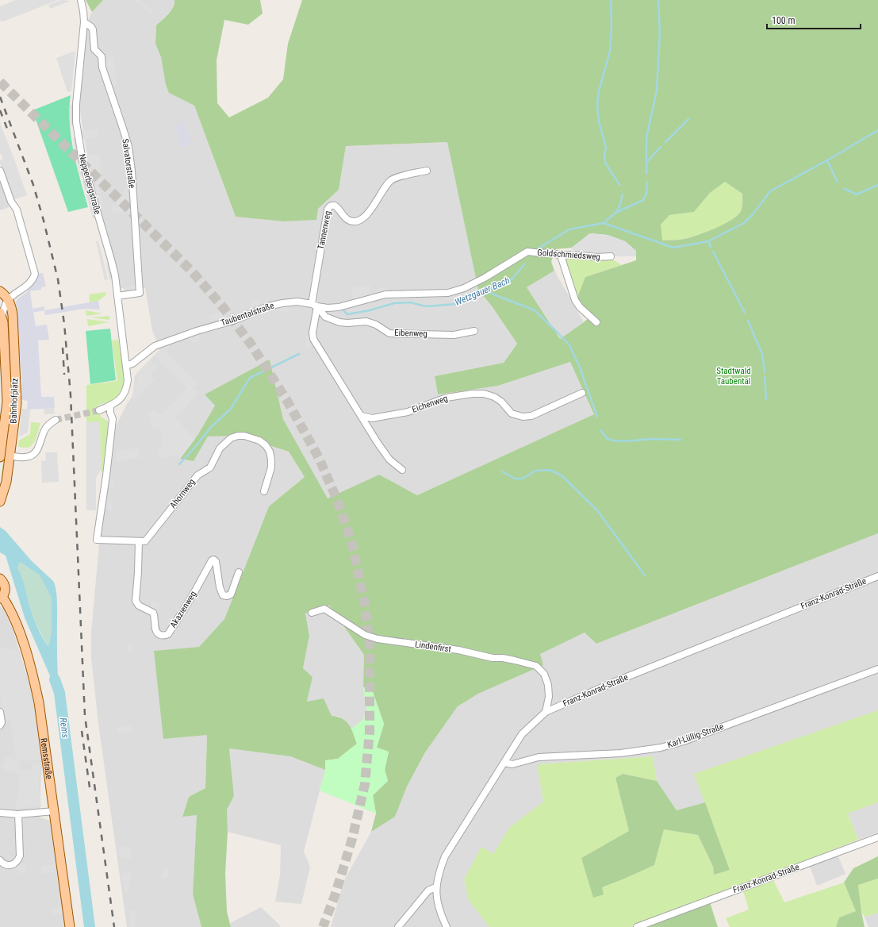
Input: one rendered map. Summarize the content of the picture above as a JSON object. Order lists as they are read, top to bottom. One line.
{"streets":{"main road":["Bahnhofplatz","Remsstraße"],"street":["Salvatorstraße","Nepperbergstraße","Tannenweg","Goldschmiedsweg","Taubentalstraße","Eibenweg","Eichenweg","Ahornweg","Franz-Konrad-Straße","Akazienweg","Lindenfirst","Karl-Lüllig-Straße"]},"crossings":[["Salvatorstraße","Nepperbergstraße"],["Nepperbergstraße","Taubentalstraße"],["Tannenweg","Taubentalstraße"],["Tannenweg","Eibenweg"],["Goldschmiedsweg","Taubentalstraße"],["Taubentalstraße","Eibenweg"],["Ahornweg","Akazienweg"],["Franz-Konrad-Straße","Lindenfirst"],["Franz-Konrad-Straße","Karl-Lüllig-Straße"]],"water":["Wetzgauer Bach","Rems"],"parks":["Stadtwald Taubental"],"scale_bar":"100 m"}
